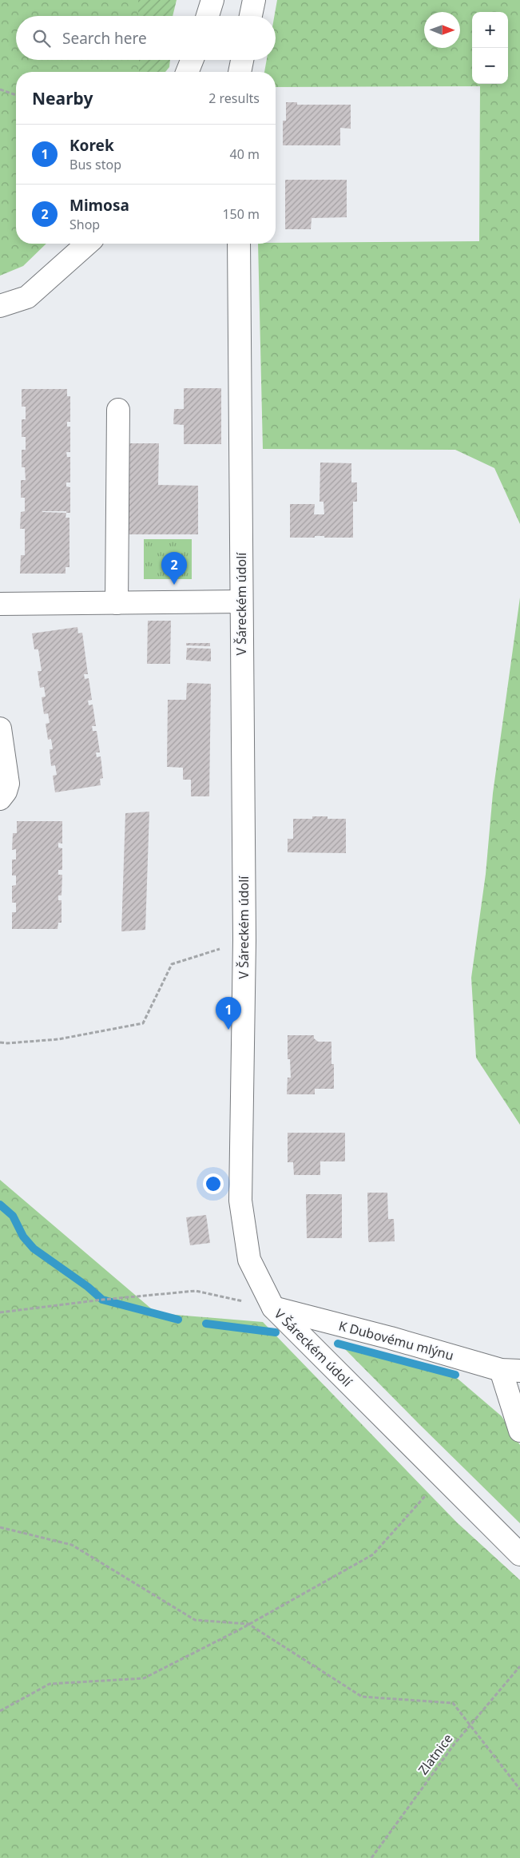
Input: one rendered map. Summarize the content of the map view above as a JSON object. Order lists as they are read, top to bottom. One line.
{"streets":{"street":["V Šáreckém údolí","K Dubovému mlýnu"],"path":["Zlatnice"]},"crossings":[["V Šáreckém údolí","K Dubovému mlýnu"]],"north":"right","page":{"map_buttons":["+","−"],"search":"Search here","heading":["Nearby","2 results"],"list":[{"mark":"1","name":"Korek","note":"Bus stop","value":"40 m"},{"mark":"2","name":"Mimosa","note":"Shop","value":"150 m"}],"pins":["2","1"]}}
